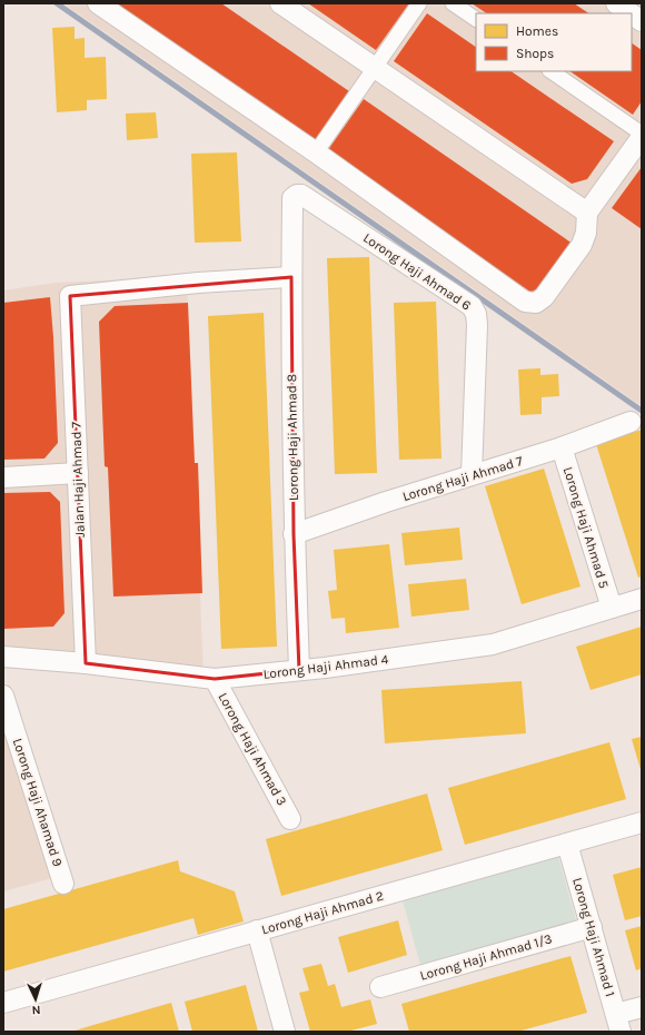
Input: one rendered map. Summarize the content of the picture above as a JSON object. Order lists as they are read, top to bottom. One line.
{"streets":{"street":["Lorong Haji Ahmad 6","Lorong Haji Ahmad 8","Lorong Haji Ahmad 7","Jalan Haji Ahmad 7","Lorong Haji Ahmad 5","Lorong Haji Ahmad 4","Lorong Haji Ahmad 3","Lorong Haji Ahamad 9","Lorong Haji Ahmad 2","Lorong Haji Ahmad 1","Lorong Haji Ahmad 1/3"]},"crossings":[["Lorong Haji Ahmad 6","Lorong Haji Ahmad 8"],["Lorong Haji Ahmad 6","Lorong Haji Ahmad 7"],["Lorong Haji Ahmad 8","Lorong Haji Ahmad 7"],["Lorong Haji Ahmad 8","Jalan Haji Ahmad 7"],["Lorong Haji Ahmad 8","Lorong Haji Ahmad 4"],["Lorong Haji Ahmad 7","Lorong Haji Ahmad 5"],["Jalan Haji Ahmad 7","Lorong Haji Ahmad 4"],["Lorong Haji Ahmad 5","Lorong Haji Ahmad 4"],["Lorong Haji Ahmad 4","Lorong Haji Ahmad 3"],["Lorong Haji Ahmad 2","Lorong Haji Ahmad 1"],["Lorong Haji Ahmad 1","Lorong Haji Ahmad 1/3"]],"legend":["Homes","Shops"],"north":"bottom"}
